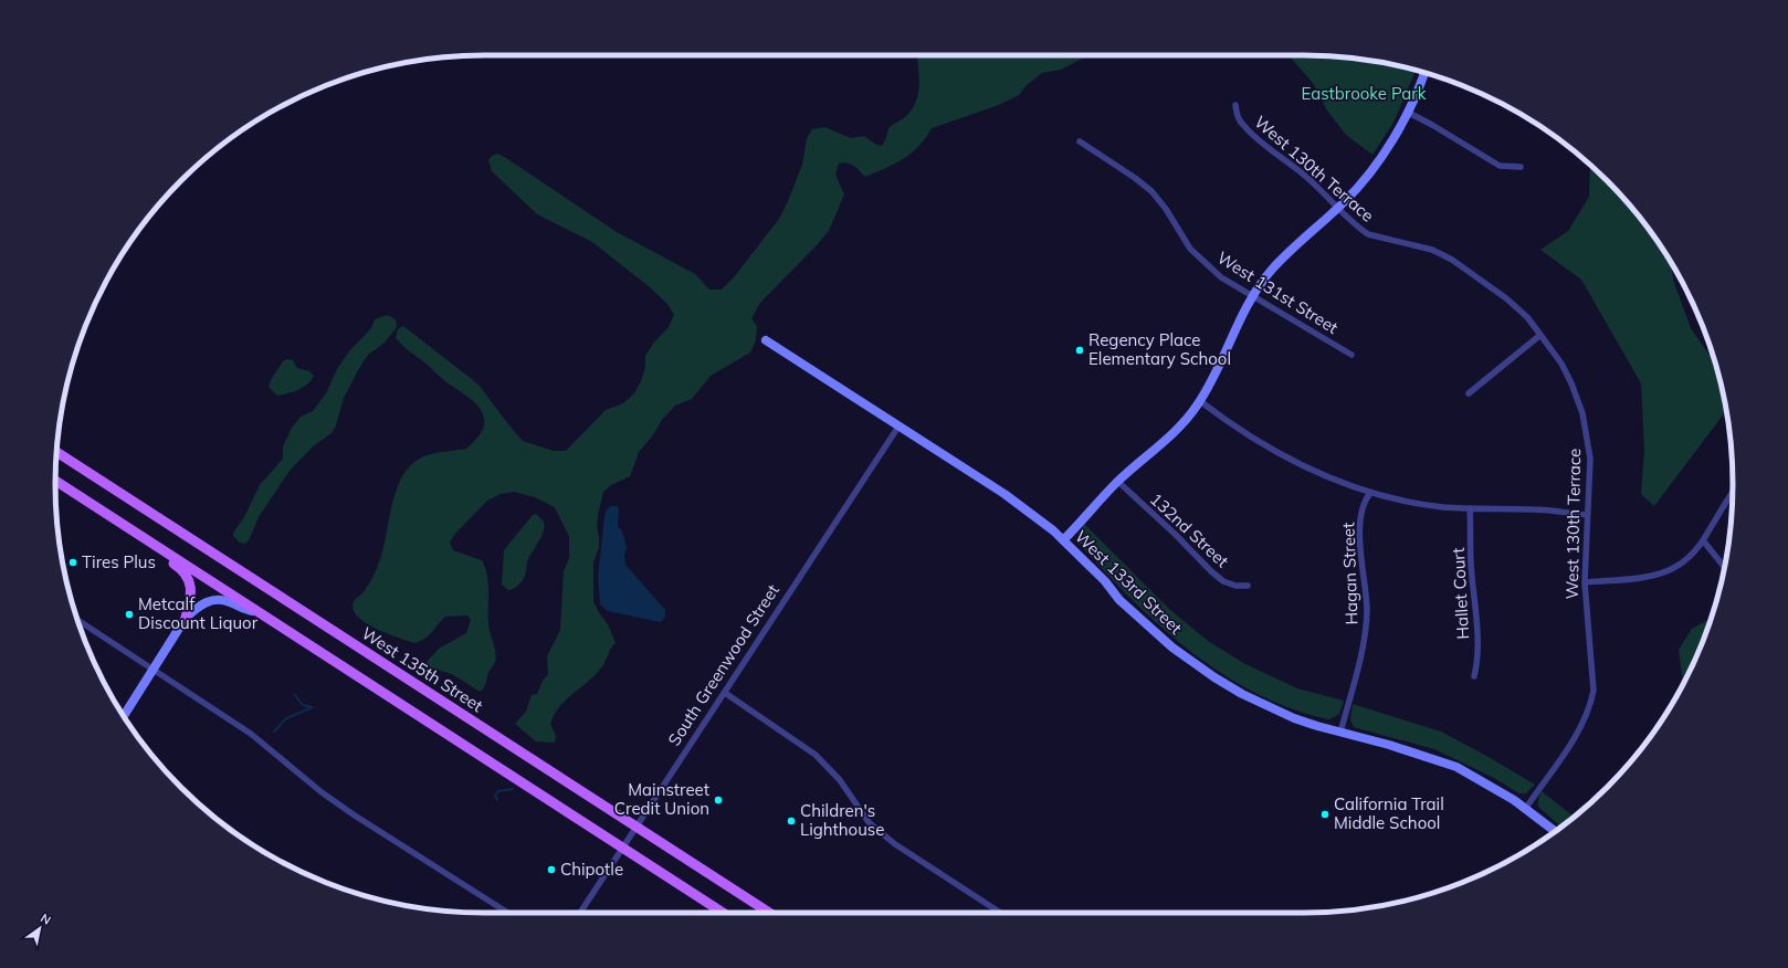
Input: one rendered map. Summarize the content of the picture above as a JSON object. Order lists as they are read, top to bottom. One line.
{"streets":{"main road":["West 135th Street"],"street":["West 130th Terrace","West 131st Street","132nd Street","Hagan Street","West 133rd Street","Hallet Court","South Greenwood Street"]},"crossings":[["West 130th Terrace","West 133rd Street"],["Hagan Street","West 133rd Street"],["West 133rd Street","South Greenwood Street"],["South Greenwood Street","West 135th Street"]],"parks":["Eastbrooke Park"],"places":["Regency Place Elementary School","Tires Plus","Metcalf Discount Liquor","Mainstreet Credit Union","California Trail Middle School","Children's Lighthouse","Chipotle"],"north":"top right"}
